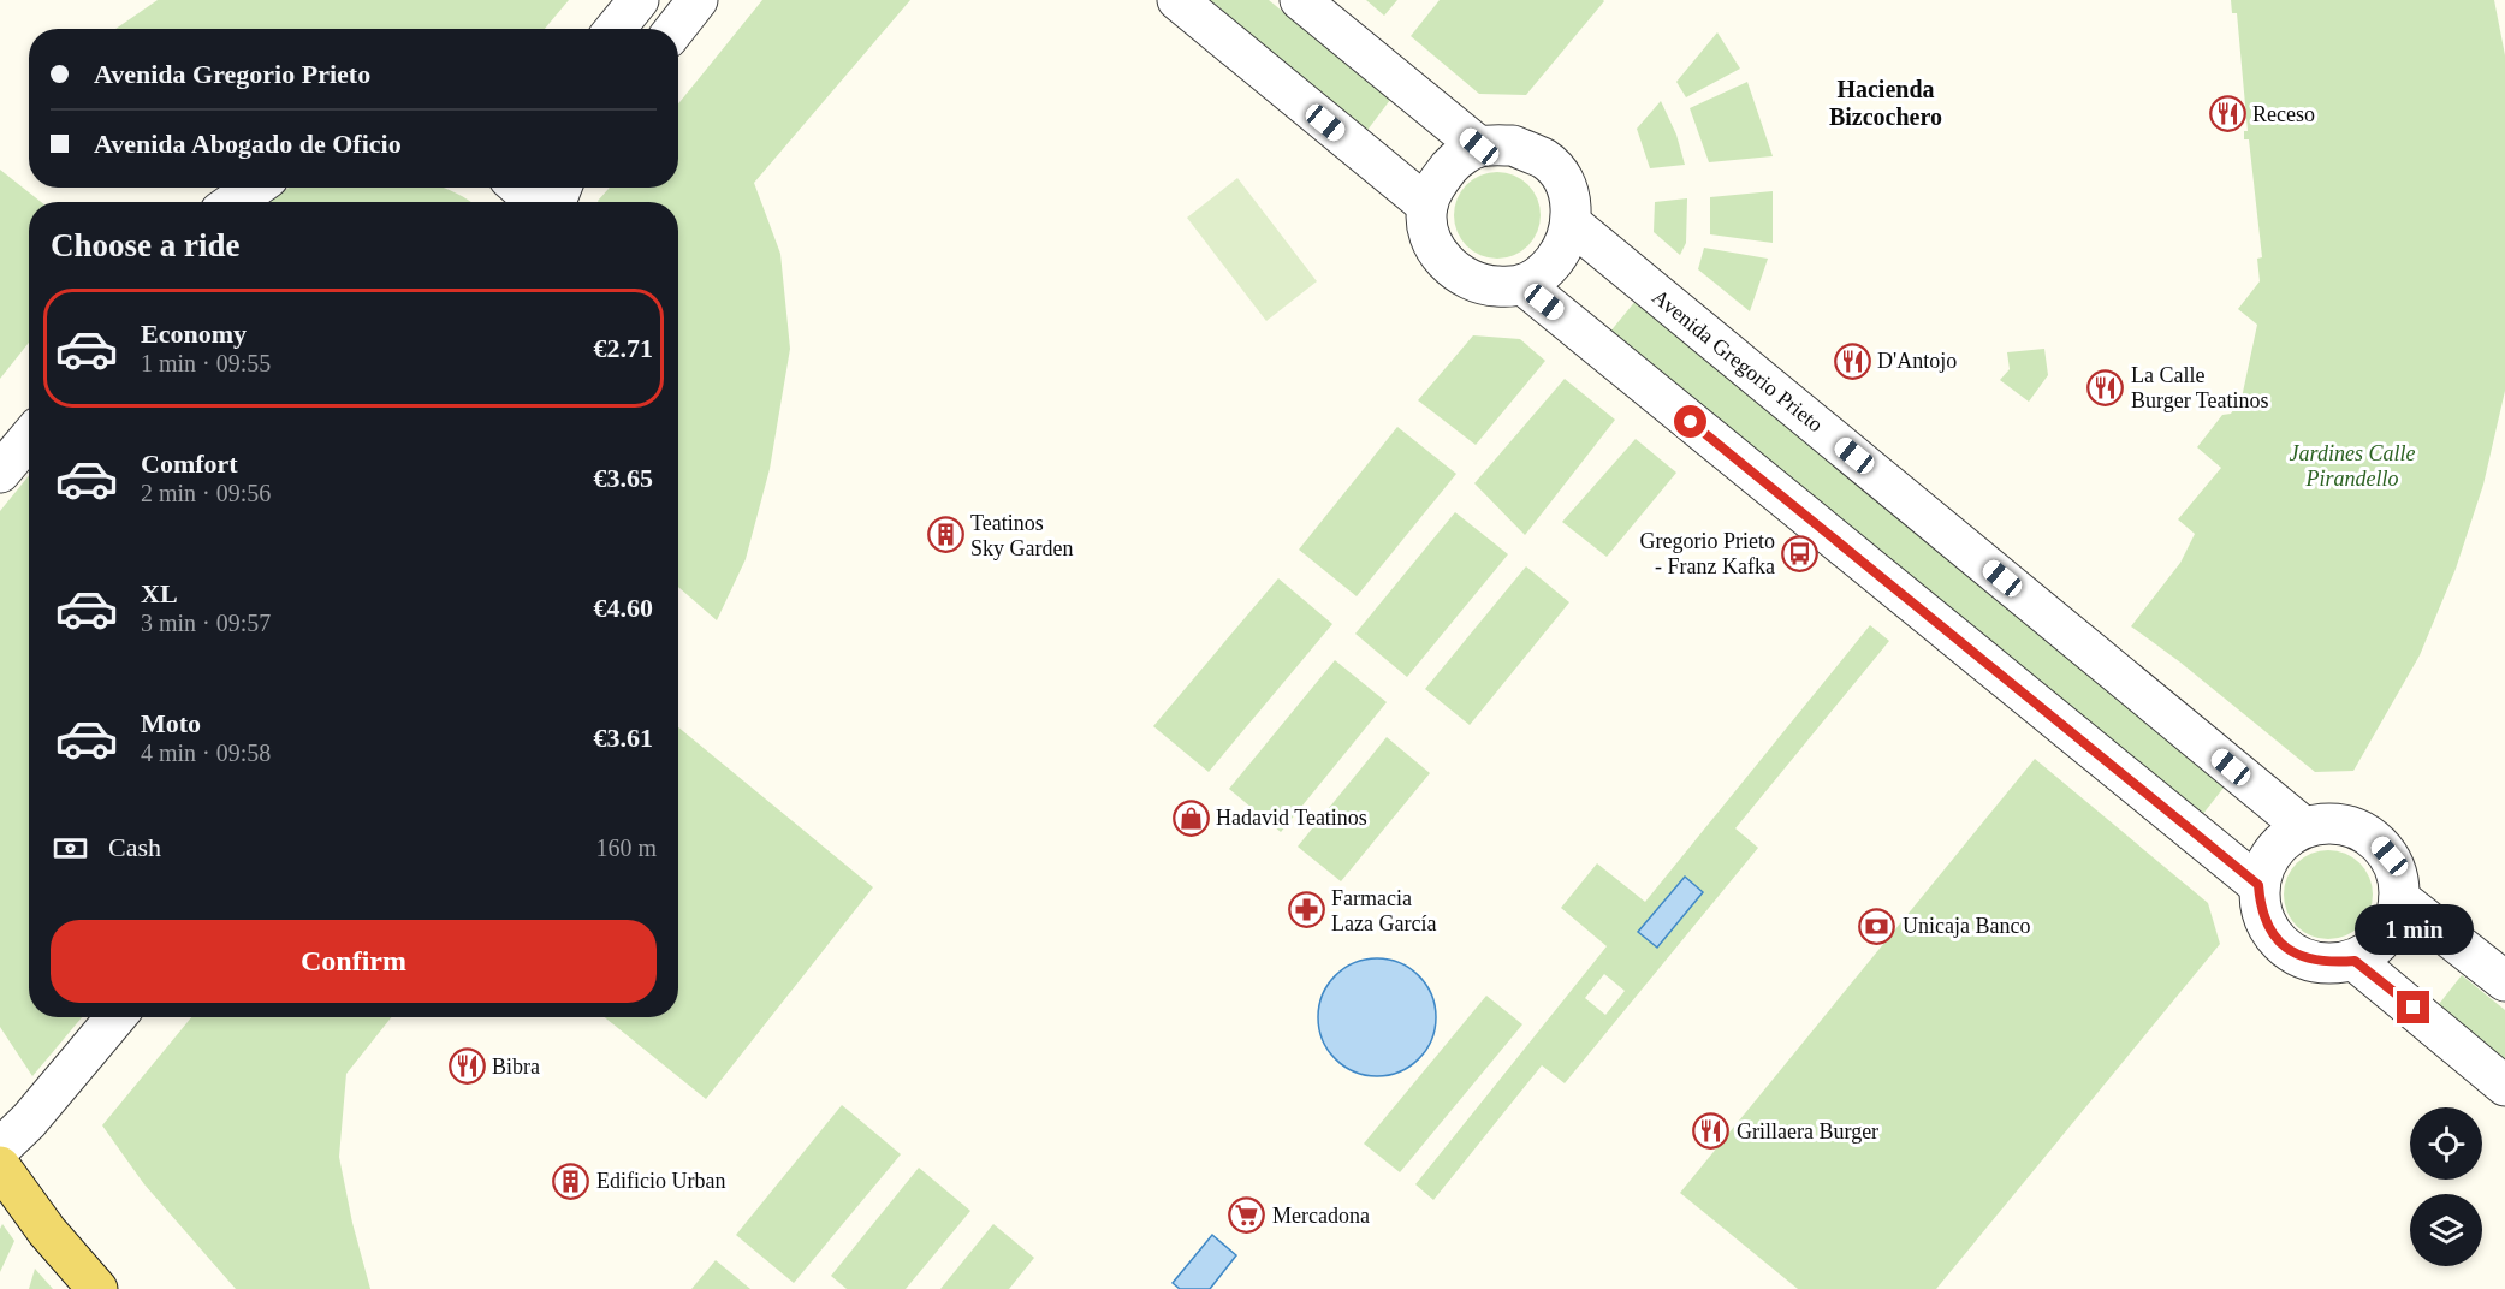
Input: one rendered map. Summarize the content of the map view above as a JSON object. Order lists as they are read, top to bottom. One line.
{"streets":{"street":["Avenida Gregorio Prieto"]},"districts":["Hacienda Bizcochero"],"parks":["Jardines Calle Pirandello"],"places":{"restaurant":["Receso","D'Antojo","La Calle Burger Teatinos","Bibra","Grillaera Burger"],"building":["Teatinos Sky Garden","Edificio Urban"],"bus stop":["Gregorio Prieto - Franz Kafka"],"shop":["Hadavid Teatinos"],"pharmacy":["Farmacia Laza García"],"bank":["Unicaja Banco"],"supermarket":["Mercadona"]},"page":{"banner":["Avenida Gregorio Prieto","Avenida Abogado de Oficio"],"heading":"Choose a ride","list":[{"name":"Economy","note":"1 min · 09:55","value":"€2.71"},{"name":"Comfort","note":"2 min · 09:56","value":"€3.65"},{"name":"XL","note":"3 min · 09:57","value":"€4.60"},{"name":"Moto","note":"4 min · 09:58","value":"€3.61"}],"pay":["Cash","160 m"],"bubble":"1 min","buttons":"Confirm"}}
